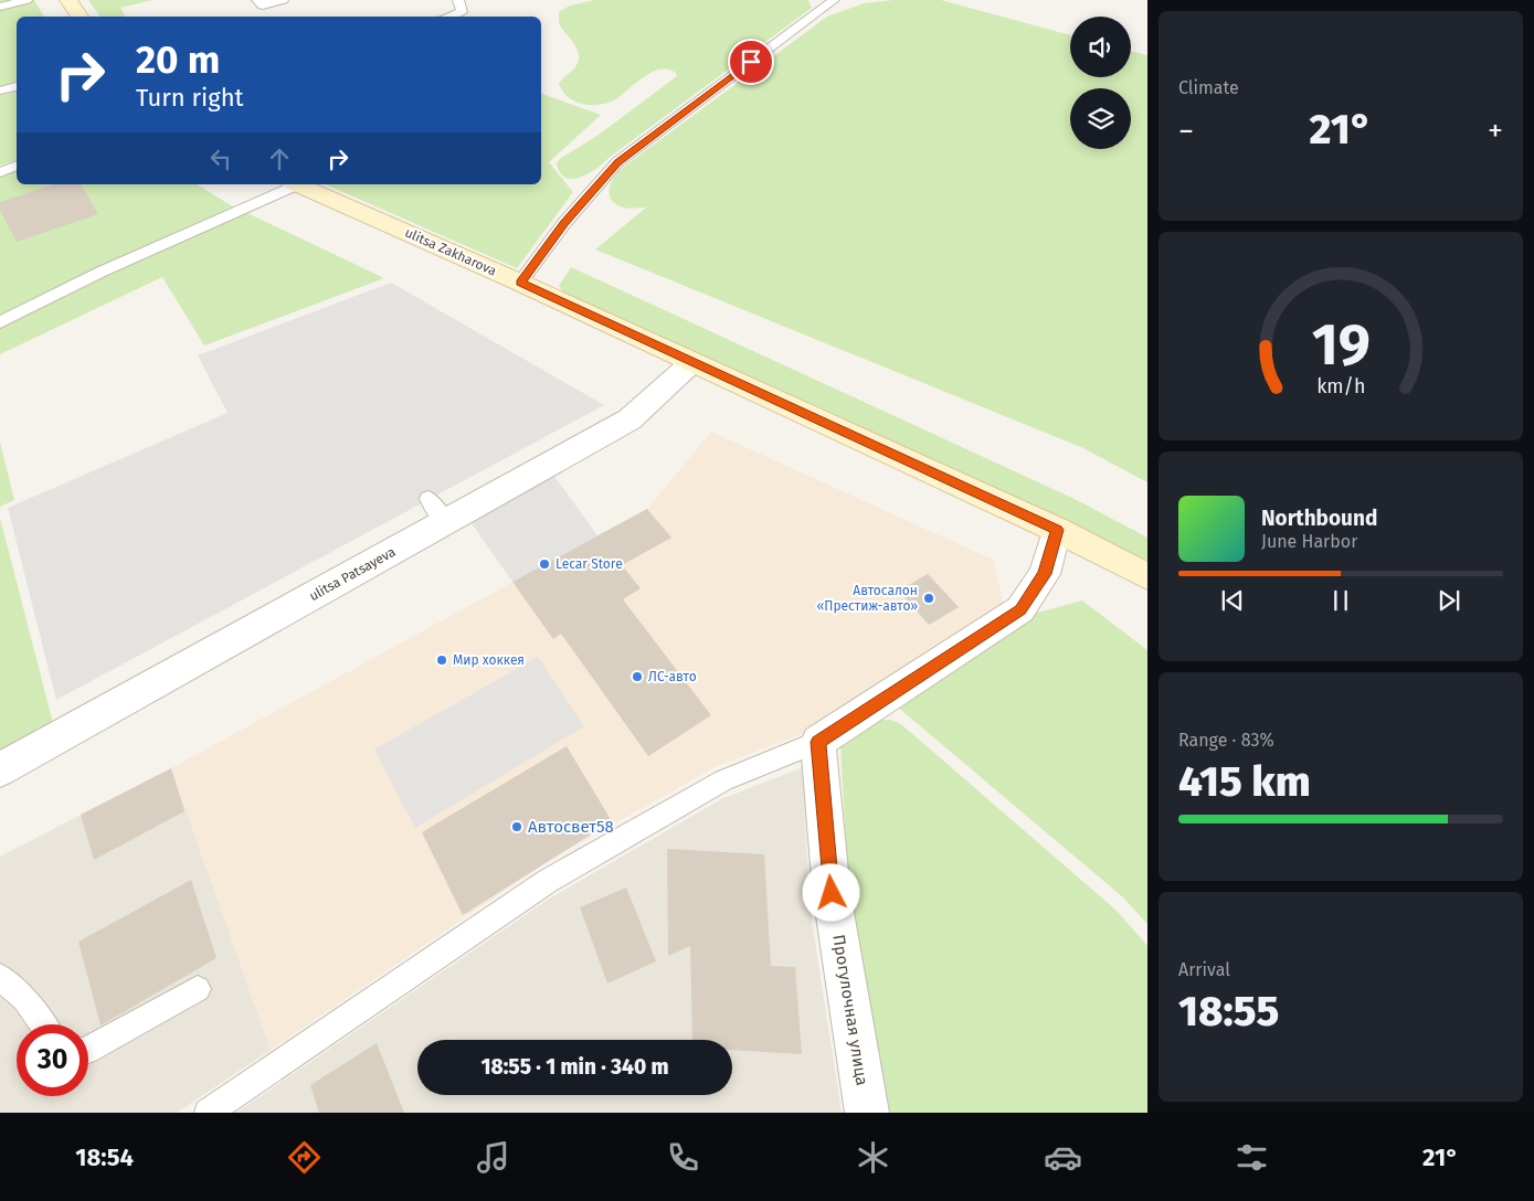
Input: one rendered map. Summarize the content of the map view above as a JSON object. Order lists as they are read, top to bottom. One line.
{"streets":{"main road":["ulitsa Zakharova"],"street":["ulitsa Patsayeva","Прогулочная улица"]},"crossings":[["ulitsa Zakharova","ulitsa Patsayeva"]],"places":["Lecar Store","Автосалон «Престиж-авто»","Мир хоккея","ЛС-авто","Автосвет58"],"page":{"tile":["Climate",["Range · 83%","415 km"],["Arrival","18:55"]],"turn":["20 m","Turn right"],"heat":["−","21°","+"],"song":["Northbound","June Harbor"],"limit":"30","trip":"18:55 · 1 min · 340 m","tabs":["18:54","21°"],"gauge":["19","km/h"]}}
